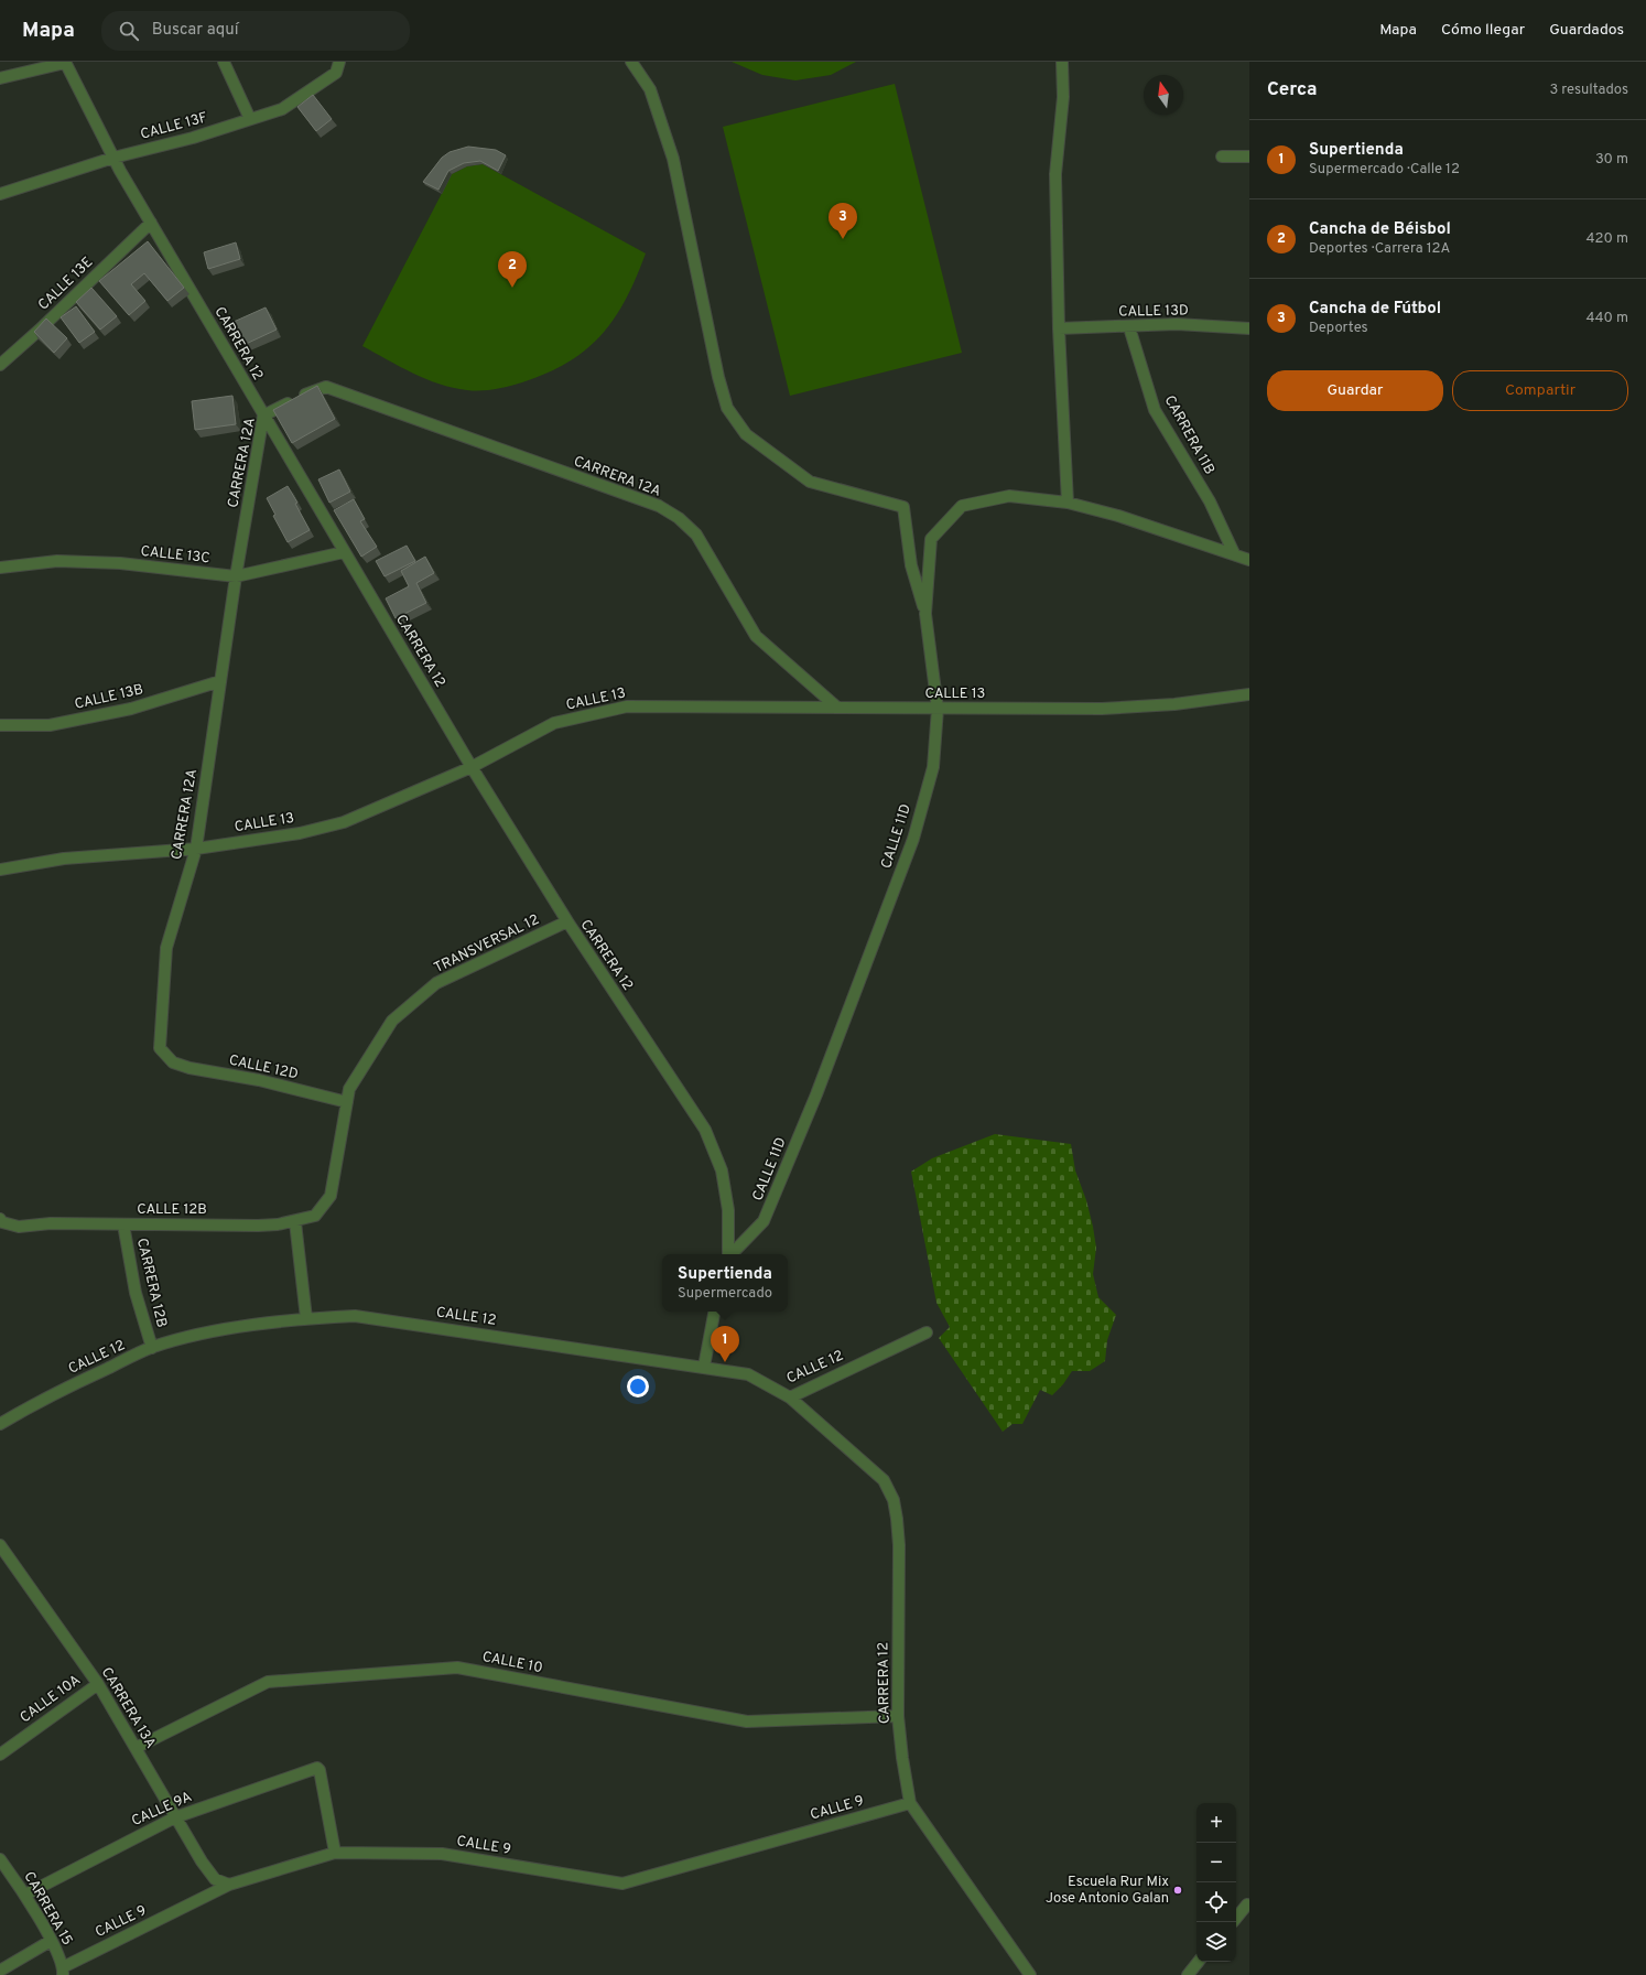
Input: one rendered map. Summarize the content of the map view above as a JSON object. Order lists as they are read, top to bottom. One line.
{"streets":{"street":["CALLE 13F","CALLE 13E","CALLE 13D","CARRERA 12","CARRERA 11B","CARRERA 12A","CALLE 13C","CALLE 13","CALLE 13B","CALLE 11D","TRANSVERSAL 12","CALLE 12D","CALLE 12B","CARRERA 12B","CALLE 12","CALLE 10","CALLE 10A","CARRERA 13A","CALLE 9","CALLE 9A","CARRERA 15"]},"crossings":[["CALLE 13F","CARRERA 12"],["CALLE 13E","CARRERA 12"],["CALLE 13D","CARRERA 11B"],["CARRERA 12","CARRERA 12A"],["CARRERA 12","CALLE 13C"],["CARRERA 12","CALLE 13"],["CARRERA 12","TRANSVERSAL 12"],["CARRERA 12","CALLE 12"],["CARRERA 12","CALLE 10"],["CARRERA 12","CALLE 9"],["CARRERA 11B","CALLE 11D"],["CARRERA 12A","CALLE 13C"],["CARRERA 12A","CALLE 13"],["CARRERA 12A","CALLE 13B"],["CARRERA 12A","CALLE 12D"],["CALLE 13","CALLE 11D"],["TRANSVERSAL 12","CALLE 12D"],["TRANSVERSAL 12","CALLE 12B"],["CALLE 12D","CALLE 12B"],["CALLE 12B","CARRERA 12B"],["CARRERA 12B","CALLE 12"],["CALLE 10","CARRERA 13A"],["CALLE 10A","CARRERA 13A"],["CARRERA 13A","CALLE 9"],["CARRERA 13A","CALLE 9A"],["CALLE 9","CALLE 9A"],["CALLE 9","CARRERA 15"],["CALLE 9A","CARRERA 15"]],"places":["Escuela Rur Mix Jose Antonio Galan"],"north":"top","page":{"header":"Mapa","search":"Buscar aquí","nav":["Mapa","Cómo llegar","Guardados"],"heading":["Cerca","3 resultados"],"list":[{"mark":"1","name":"Supertienda","note":"Supermercado · Calle 12","value":"30 m"},{"mark":"2","name":"Cancha de Béisbol","note":"Deportes · Carrera 12A","value":"420 m"},{"mark":"3","name":"Cancha de Fútbol","note":"Deportes","value":"440 m"}],"pins":["3","2","1"],"buttons":["Guardar","Compartir"],"popup":["Supertienda","Supermercado"],"map_buttons":["+","−"]}}
